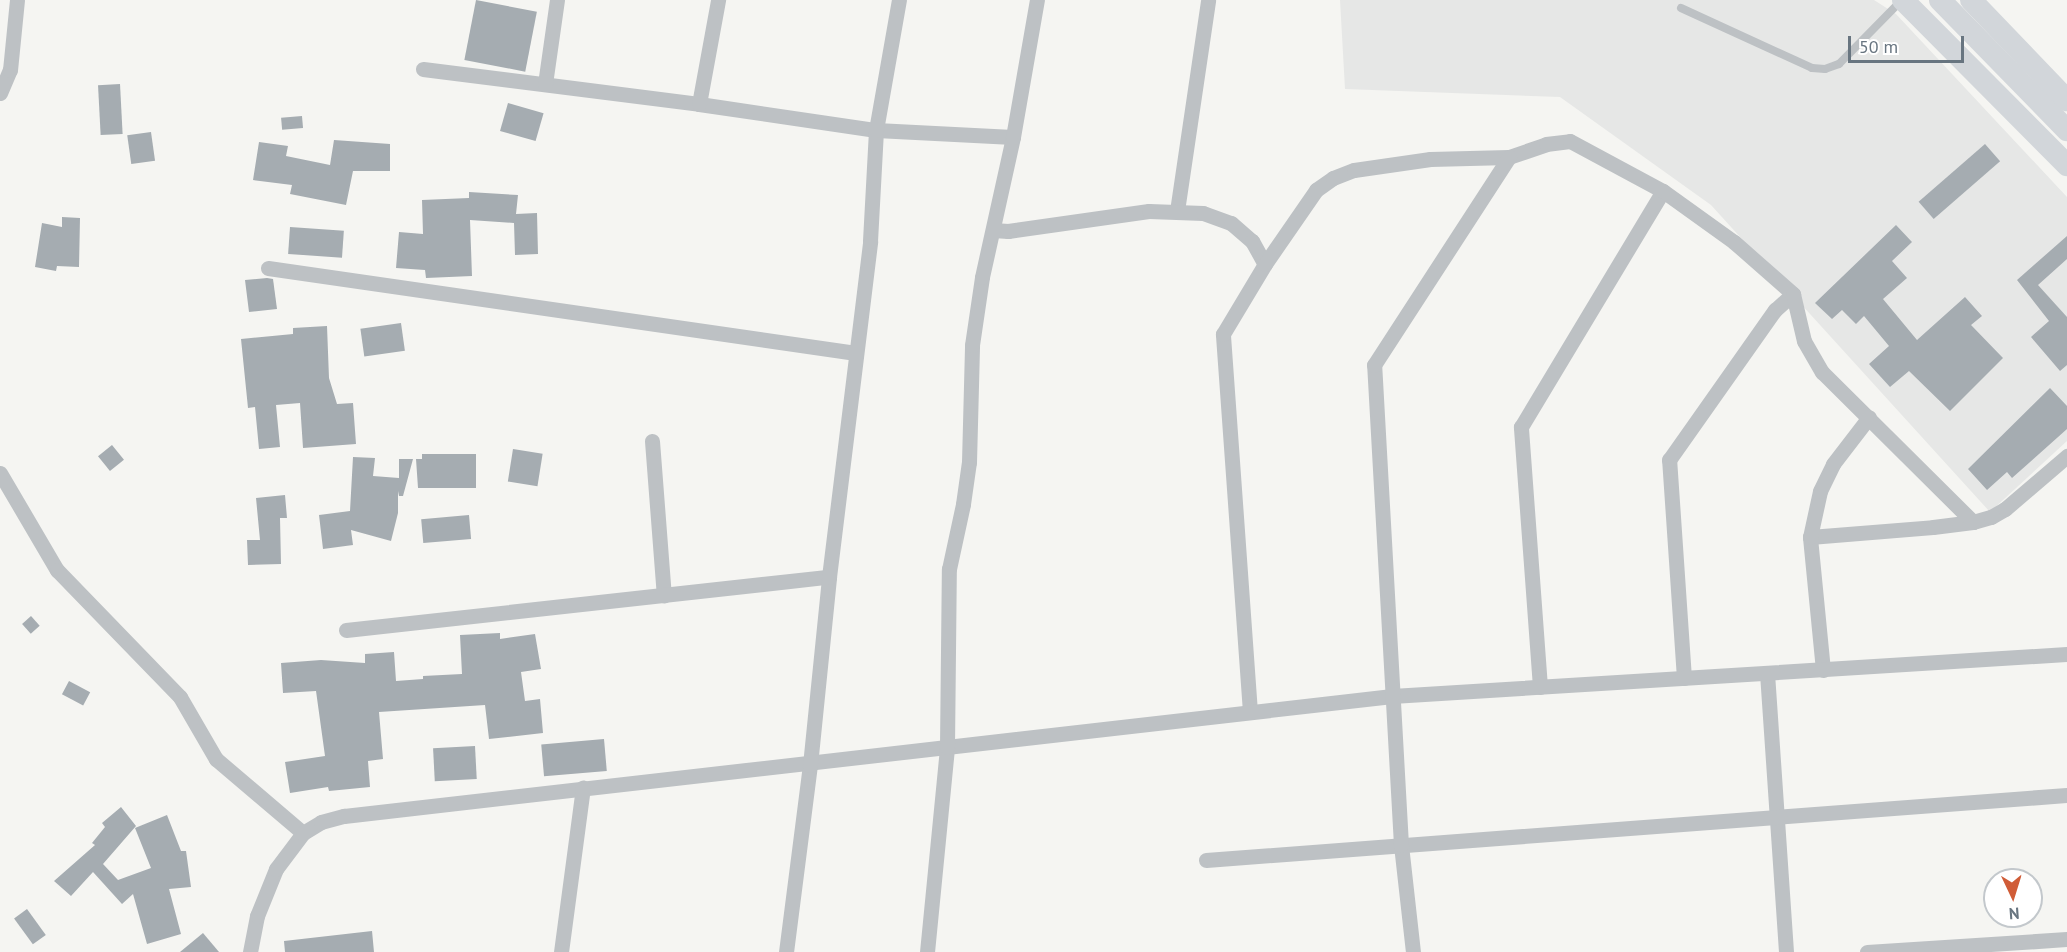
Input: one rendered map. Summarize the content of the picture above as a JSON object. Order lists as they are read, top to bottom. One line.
{"scale_bar":"50 m","north":"bottom"}
